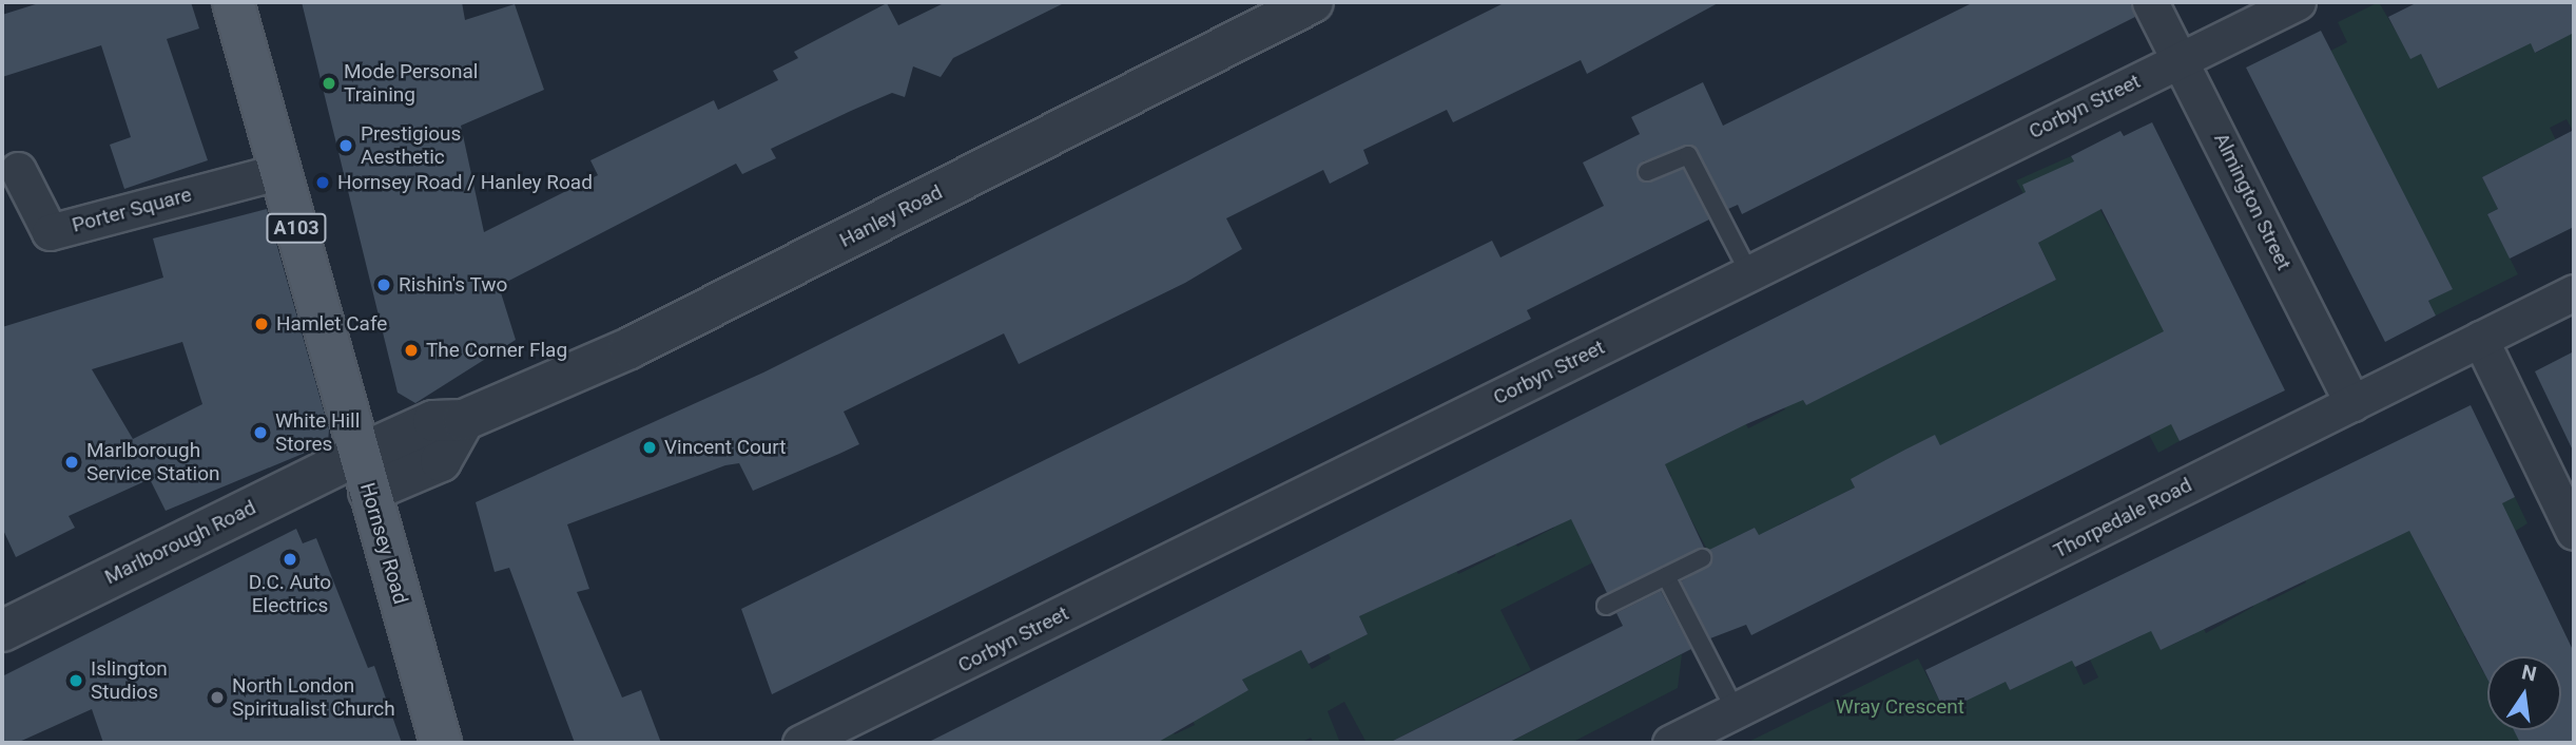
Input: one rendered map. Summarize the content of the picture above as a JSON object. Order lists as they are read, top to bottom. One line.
{"streets":{"main road":["A103","Hornsey Road"],"street":["Corbyn Street","Almington Street","Porter Square","Hanley Road","Thorpedale Road","Marlborough Road"]},"crossings":[["Corbyn Street","Almington Street"],["Almington Street","Thorpedale Road"],["Porter Square","Hornsey Road"],["Hanley Road","Marlborough Road"],["Hanley Road","Hornsey Road"],["Marlborough Road","Hornsey Road"]],"parks":["Wray Crescent"],"places":["Mode Personal Training","Prestigious Aesthetic","Hornsey Road / Hanley Road","Rishin's Two","Hamlet Cafe","The Corner Flag","White Hill Stores","Vincent Court","Marlborough Service Station","D.C. Auto Electrics","Islington Studios","North London Spiritualist Church"],"north":"top"}
